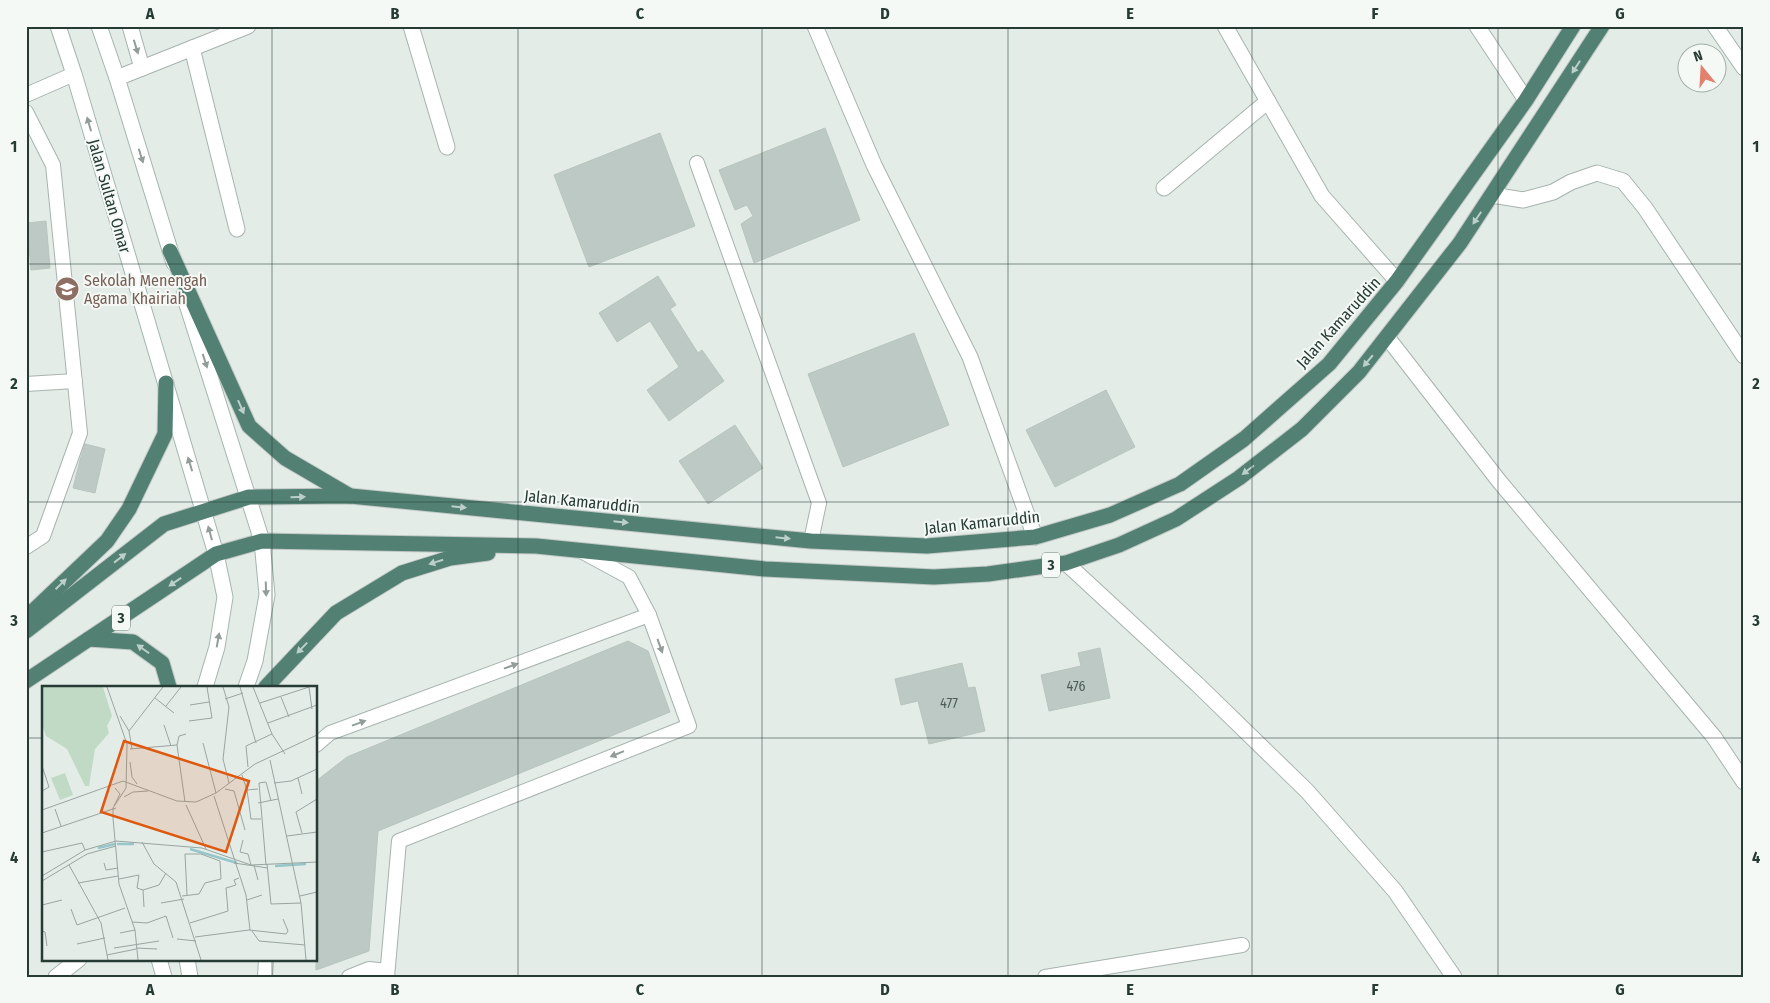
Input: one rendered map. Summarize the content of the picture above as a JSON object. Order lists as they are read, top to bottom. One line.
{"streets":{"highway":["Jalan Kamaruddin","3"],"street":["Jalan Sultan Omar"]},"crossings":[["Jalan Sultan Omar","Jalan Kamaruddin"],["Jalan Sultan Omar","3"],["Jalan Kamaruddin","3"]],"places":{"school or university":["Sekolah Menengah Agama Khairiah"]},"house_numbers":["476","477"],"north":"top","grid":{"columns":["A","B","C","D","E","F","G"],"rows":["1","2","3","4"]}}
